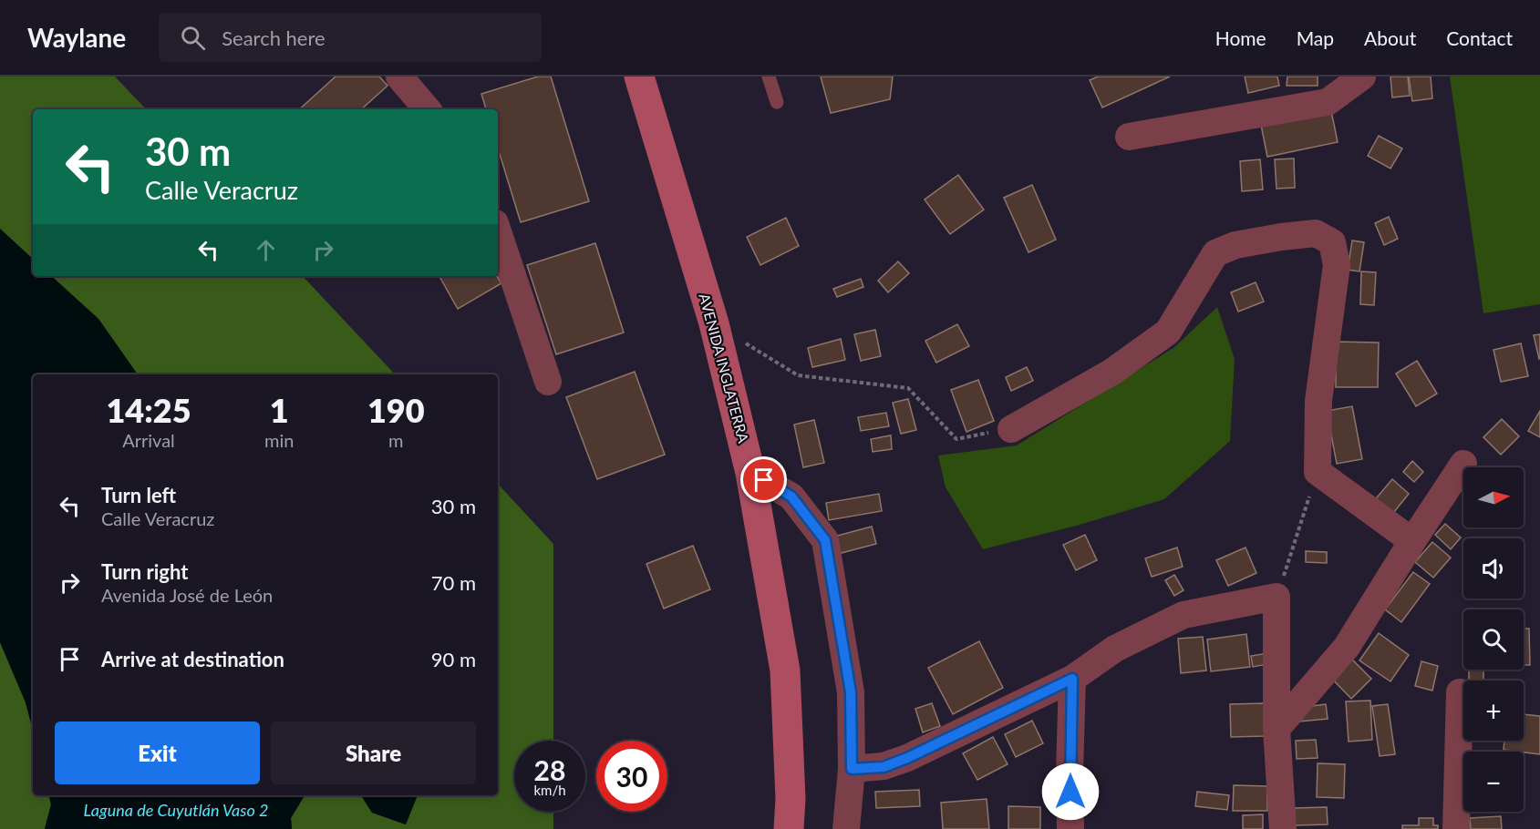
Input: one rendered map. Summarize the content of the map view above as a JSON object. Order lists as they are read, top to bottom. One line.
{"streets":{"main road":["AVENIDA INGLATERRA"]},"water":["Laguna de Cuyutlán Vaso 2"],"north":"right","page":{"header":"Waylane","search":"Search here","nav":["Home","Map","About","Contact"],"turn":["30 m","Calle Veracruz"],"eta":["14:25","Arrival","1","min","190","m"],"map_buttons":["+","−"],"list":[{"name":"Turn left","note":"Calle Veracruz","value":"30 m"},{"name":"Turn right","note":"Avenida José de León","value":"70 m"},{"name":"Arrive at destination","value":"90 m"}],"buttons":["Exit","Share"],"speed":"28 km/h","limit":"30"}}
